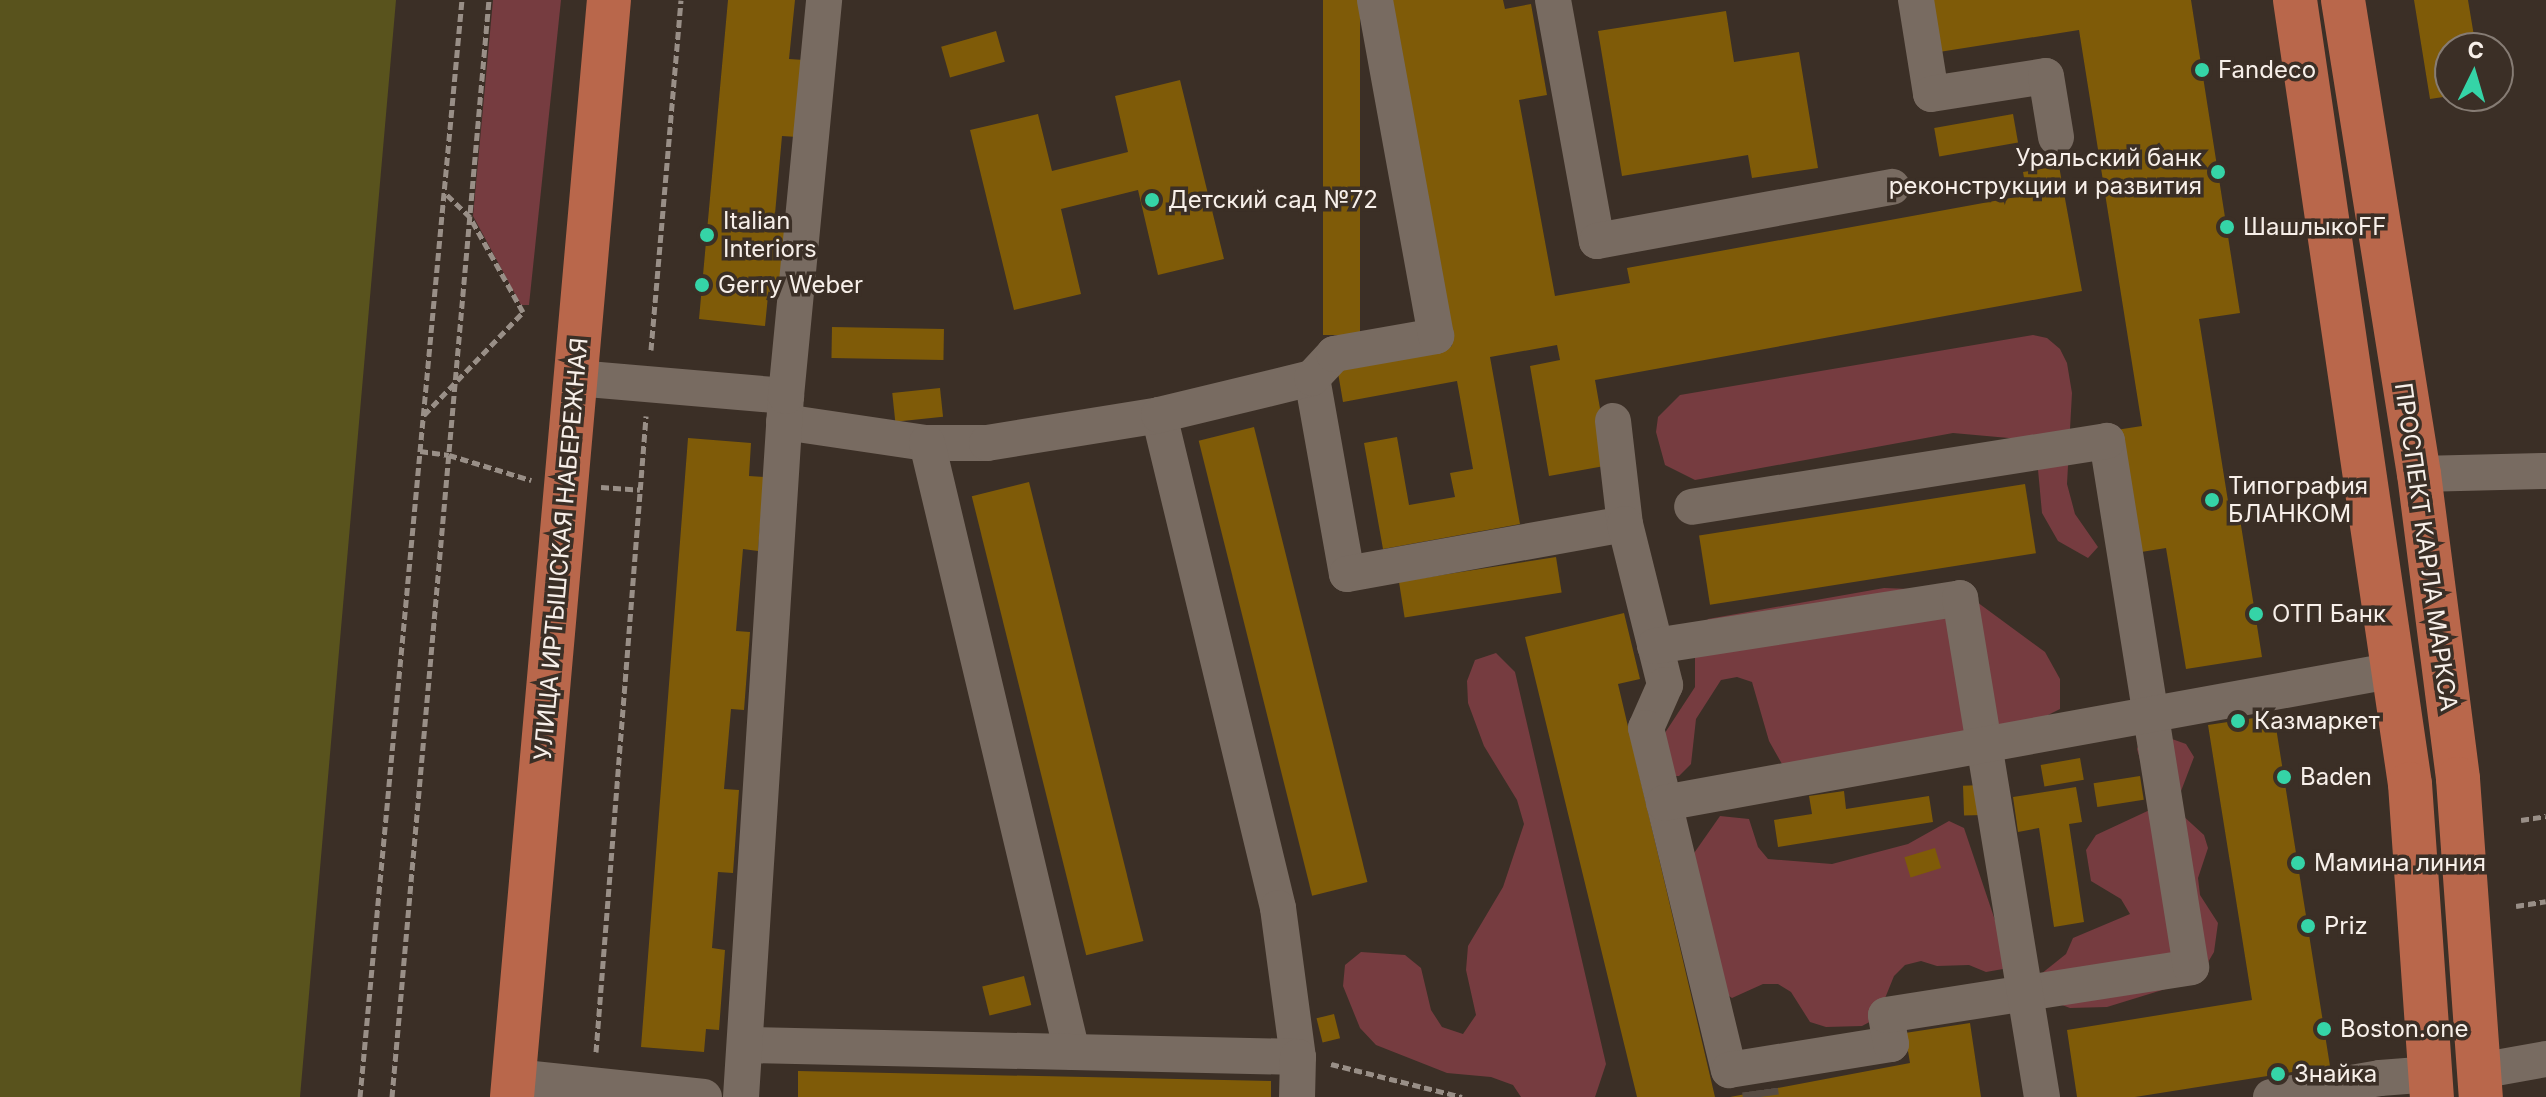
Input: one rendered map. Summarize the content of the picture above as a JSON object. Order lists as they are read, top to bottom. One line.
{"streets":{"main road":["ПРОСПЕКТ КАРЛА МАРКСА","УЛИЦА ИРТЫШСКАЯ НАБЕРЕЖНАЯ"]},"places":["Fandeco","Уральский банк реконструкции и развития","Детский сад №72","ШашлыкoFF","Italian Interiors","Gerry Weber","Типография БЛАНКОМ","ОТП Банк","Казмаркет","Baden","Мамина линия","Priz","Boston.one","Знайка"],"north":"top"}
